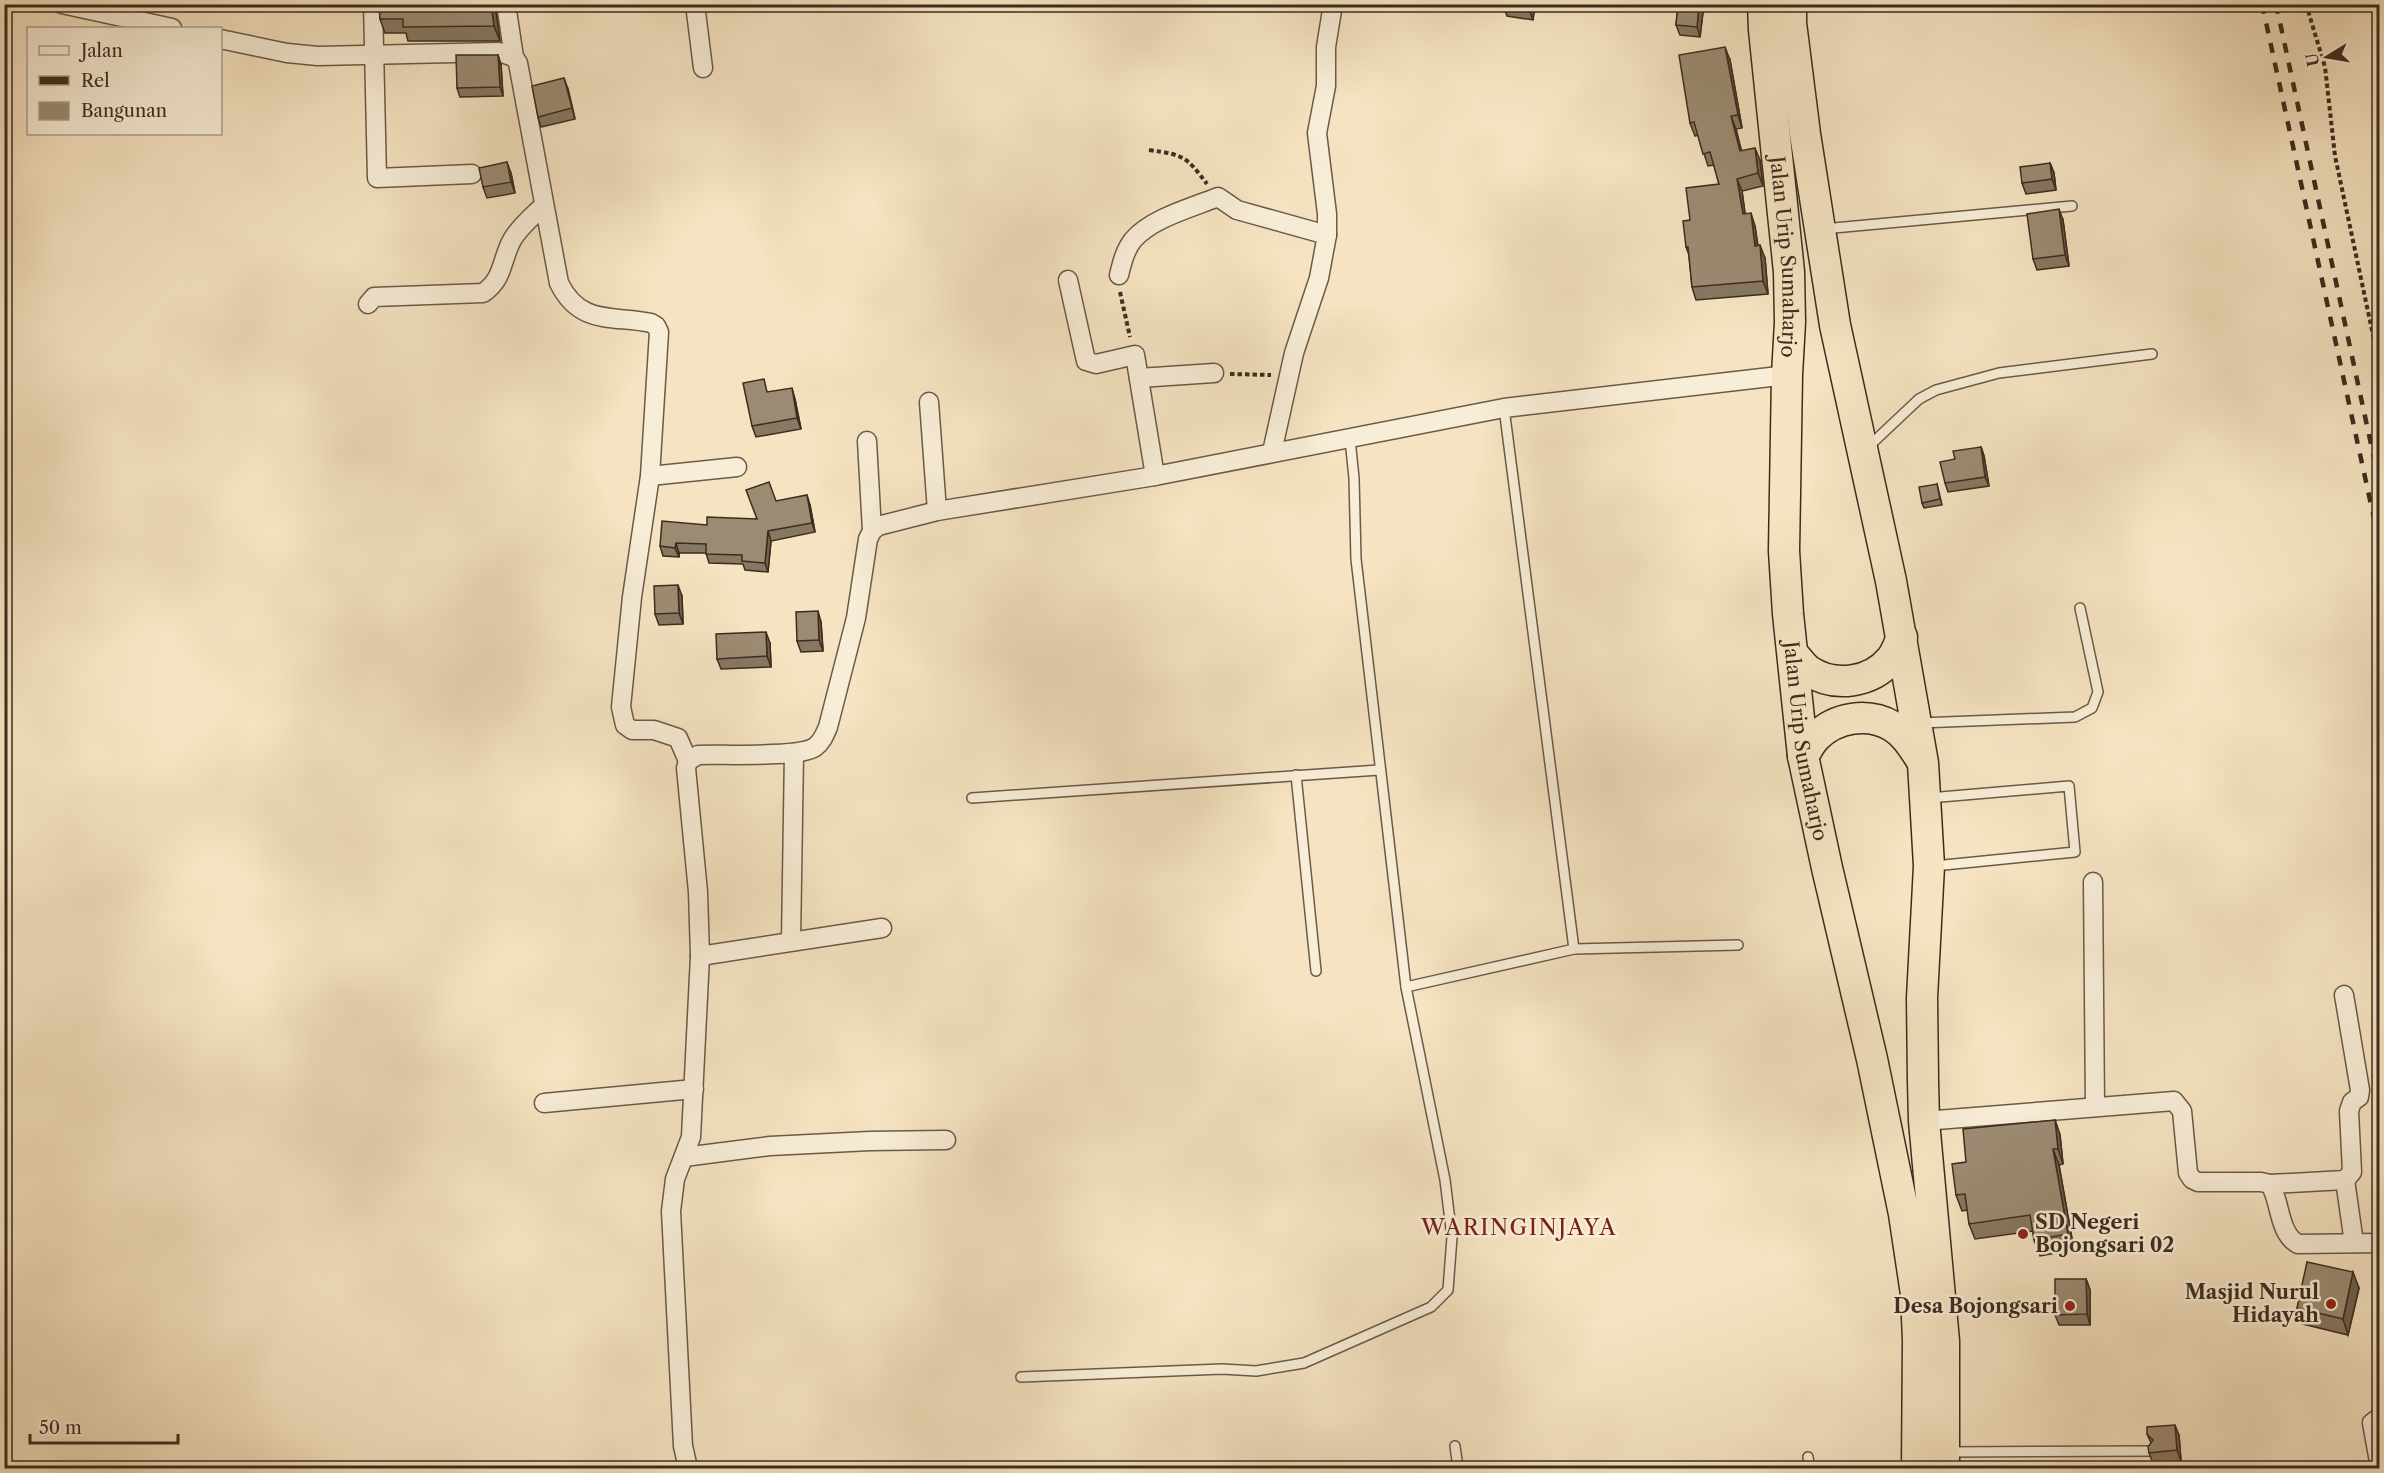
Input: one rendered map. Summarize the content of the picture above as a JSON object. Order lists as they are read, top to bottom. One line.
{"streets":{"highway":["Jalan Urip Sumaharjo"]},"districts":["WARINGINJAYA"],"places":["SD Negeri Bojongsari 02","Masjid Nurul Hidayah","Desa Bojongsari"],"legend":["Jalan","Rel","Bangunan"],"scale_bar":"50 m","north":"left"}
